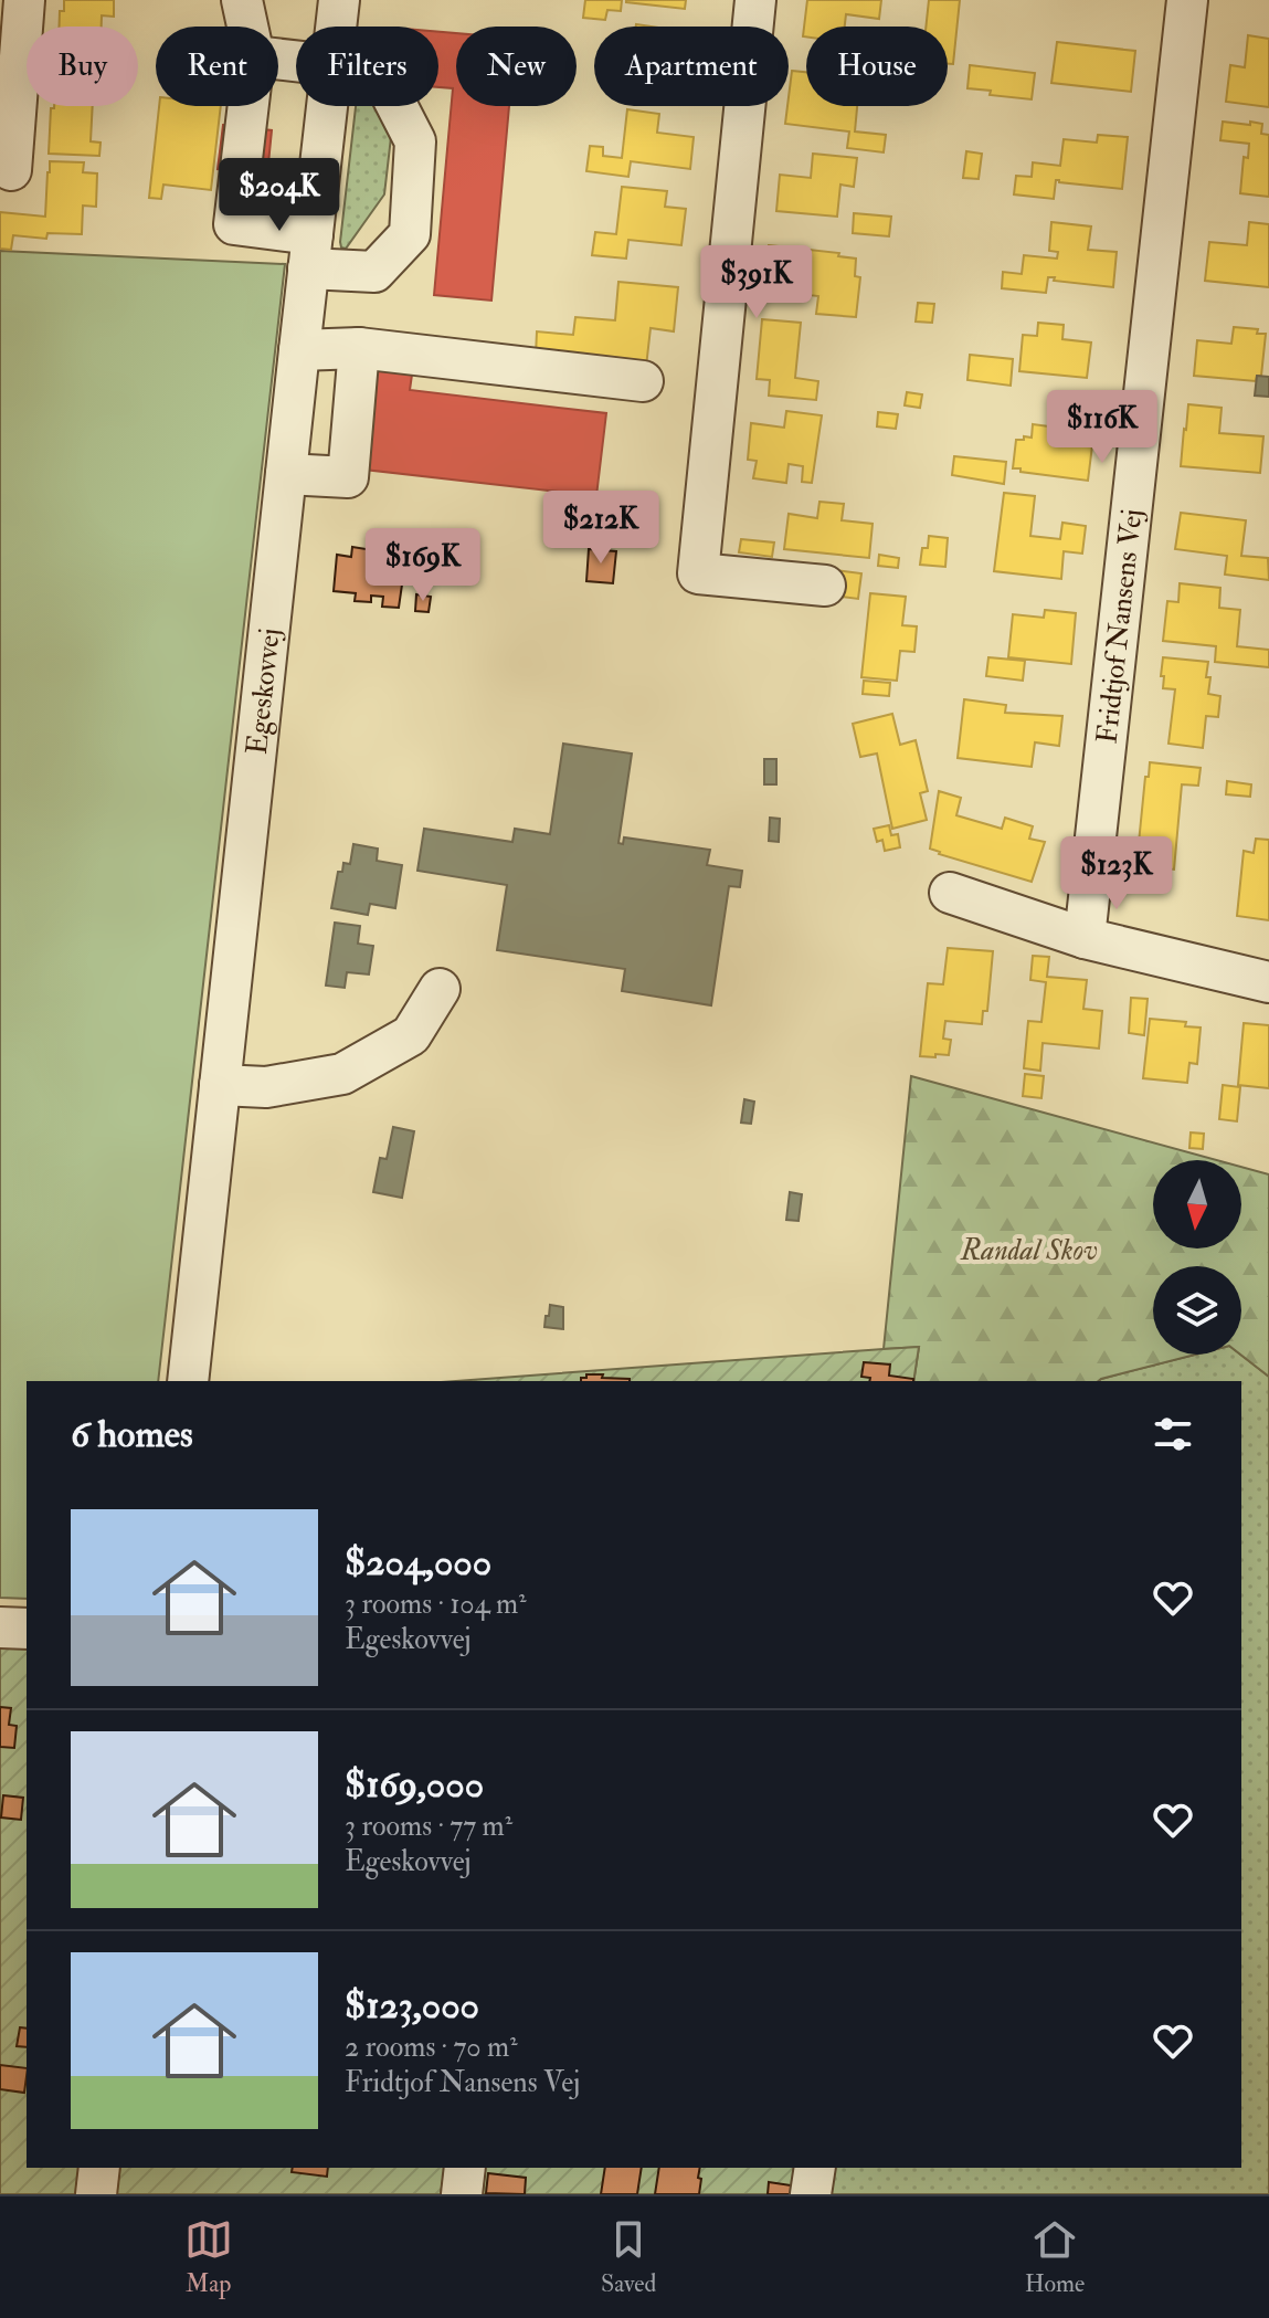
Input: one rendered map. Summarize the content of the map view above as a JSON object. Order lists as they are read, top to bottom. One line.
{"streets":{"street":["Fridtjof Nansens Vej","Egeskovvej"]},"parks":["Randal Skov"],"north":"bottom","page":{"chip":["Buy","Rent","Filters","New","Apartment","House"],"price":["$204K","$391K","$116K","$212K","$169K","$123K"],"heading":"6 homes","list":[{"name":"$204,000","note":"3 rooms · 104 m² · Egeskovvej"},{"name":"$169,000","note":"3 rooms · 77 m² · Egeskovvej"},{"name":"$123,000","note":"2 rooms · 70 m² · Fridtjof Nansens Vej"}],"tabs":["Map","Saved","Home"]}}
